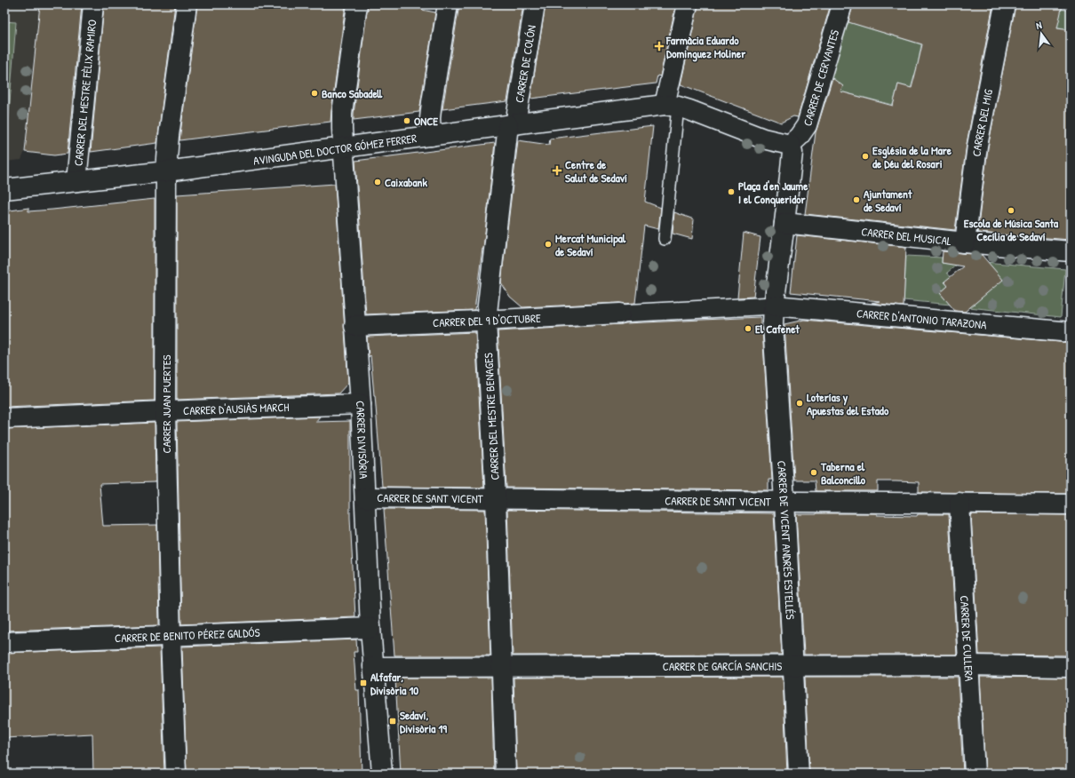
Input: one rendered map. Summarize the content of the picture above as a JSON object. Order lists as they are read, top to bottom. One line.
{"streets":{"street":["CARRER DE COLÓN","CARRER DE CERVANTES","CARRER DEL MESTRE FÈLIX RAMIRO","CARRER DEL MIG","AVINGUDA DEL DOCTOR GÓMEZ FERRER","CARRER DEL MUSICAL","CARRER D'ANTONIO TARAZONA","CARRER DEL 9 D'OCTUBRE","CARRER JUAN PUERTES","CARRER D'AUSIÀS MARCH","CARRER DEL MESTRE BENAGES","CARRER DIVISÒRIA","CARRER DE SANT VICENT","CARRER DE VICENT ANDRÉS ESTELLÉS","CARRER DE BENITO PÉREZ GALDÓS","CARRER DE CULLERA","CARRER DE GARCÍA SANCHIS"]},"crossings":[["CARRER DE COLÓN","AVINGUDA DEL DOCTOR GÓMEZ FERRER"],["CARRER DE COLÓN","CARRER DEL MESTRE BENAGES"],["CARRER DEL MESTRE FÈLIX RAMIRO","AVINGUDA DEL DOCTOR GÓMEZ FERRER"],["CARRER DEL MIG","CARRER DEL MUSICAL"],["AVINGUDA DEL DOCTOR GÓMEZ FERRER","CARRER JUAN PUERTES"],["AVINGUDA DEL DOCTOR GÓMEZ FERRER","CARRER DEL MESTRE BENAGES"],["AVINGUDA DEL DOCTOR GÓMEZ FERRER","CARRER DIVISÒRIA"],["CARRER D'ANTONIO TARAZONA","CARRER DE VICENT ANDRÉS ESTELLÉS"],["CARRER DEL 9 D'OCTUBRE","CARRER DEL MESTRE BENAGES"],["CARRER DEL 9 D'OCTUBRE","CARRER DIVISÒRIA"],["CARRER JUAN PUERTES","CARRER D'AUSIÀS MARCH"],["CARRER JUAN PUERTES","CARRER DE BENITO PÉREZ GALDÓS"],["CARRER D'AUSIÀS MARCH","CARRER DIVISÒRIA"],["CARRER DEL MESTRE BENAGES","CARRER DE SANT VICENT"],["CARRER DEL MESTRE BENAGES","CARRER DE GARCÍA SANCHIS"],["CARRER DIVISÒRIA","CARRER DE SANT VICENT"],["CARRER DIVISÒRIA","CARRER DE BENITO PÉREZ GALDÓS"],["CARRER DIVISÒRIA","CARRER DE GARCÍA SANCHIS"],["CARRER DE SANT VICENT","CARRER DE VICENT ANDRÉS ESTELLÉS"],["CARRER DE SANT VICENT","CARRER DE CULLERA"],["CARRER DE VICENT ANDRÉS ESTELLÉS","CARRER DE GARCÍA SANCHIS"],["CARRER DE CULLERA","CARRER DE GARCÍA SANCHIS"]],"places":{"health":["Farmàcia Eduardo Dominguez Moliner","Centre de Salut de Sedaví"],"other":["Banco Sabadell","ONCE","Església de la Mare de Déu del Rosari","Caixabank","Plaça d'en Jaume I el Conqueridor","Ajuntament de Sedaví","Escola de Música Santa Cecília de Sedaví","Mercat Municipal de Sedaví","El Cafenet","Loterías y Apuestas del Estado","Taberna el Balconcillo"],"transit":["Alfafar, Divisòria 10","Sedaví, Divisòria 19"]},"north":"top"}
